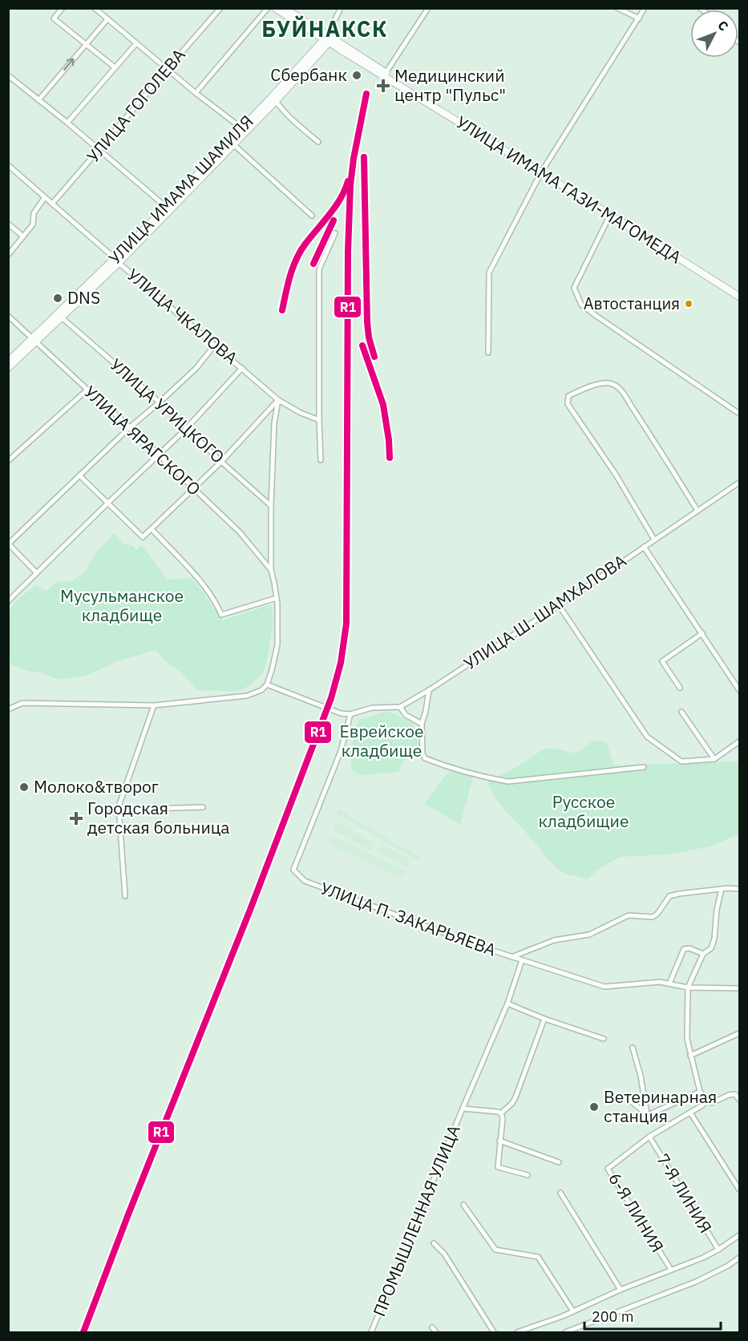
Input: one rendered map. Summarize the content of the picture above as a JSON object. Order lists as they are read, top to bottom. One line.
{"streets":{"main road":["УЛИЦА ИМАМА ШАМИЛЯ","УЛИЦА ИМАМА ГАЗИ-МАГОМЕДА"],"street":["УЛИЦА ГОГОЛЕВА","УЛИЦА ЧКАЛОВА","УЛИЦА УРИЦКОГО","УЛИЦА ЯРАГСКОГО","УЛИЦА Ш. ШАМХАЛОВА","УЛИЦА П. ЗАКАРЬЯЕВА","7-Я ЛИНИЯ","6-Я ЛИНИЯ","ПРОМЫШЛЕННАЯ УЛИЦА"]},"crossings":[["УЛИЦА ГОГОЛЕВА","УЛИЦА ЧКАЛОВА"],["УЛИЦА ИМАМА ШАМИЛЯ","УЛИЦА ИМАМА ГАЗИ-МАГОМЕДА"],["УЛИЦА ИМАМА ШАМИЛЯ","УЛИЦА ЧКАЛОВА"],["УЛИЦА ИМАМА ШАМИЛЯ","УЛИЦА УРИЦКОГО"],["УЛИЦА ИМАМА ШАМИЛЯ","УЛИЦА ЯРАГСКОГО"],["УЛИЦА Ш. ШАМХАЛОВА","УЛИЦА П. ЗАКАРЬЯЕВА"],["УЛИЦА П. ЗАКАРЬЯЕВА","ПРОМЫШЛЕННАЯ УЛИЦА"],["7-Я ЛИНИЯ","6-Я ЛИНИЯ"]],"districts":["БУЙНАКСК"],"parks":["Мусульманское кладбище","Еврейское кладбище","Русское кладбищие"],"places":{"other":["Сбербанк","DNS","Автостанция","Молоко&творог","Ветеринарная станция"],"health":["Медицинский центр \"Пульс\"","Городская детская больница"]},"lines":["transit line R1"],"scale_bar":"200 m","north":"top right"}
